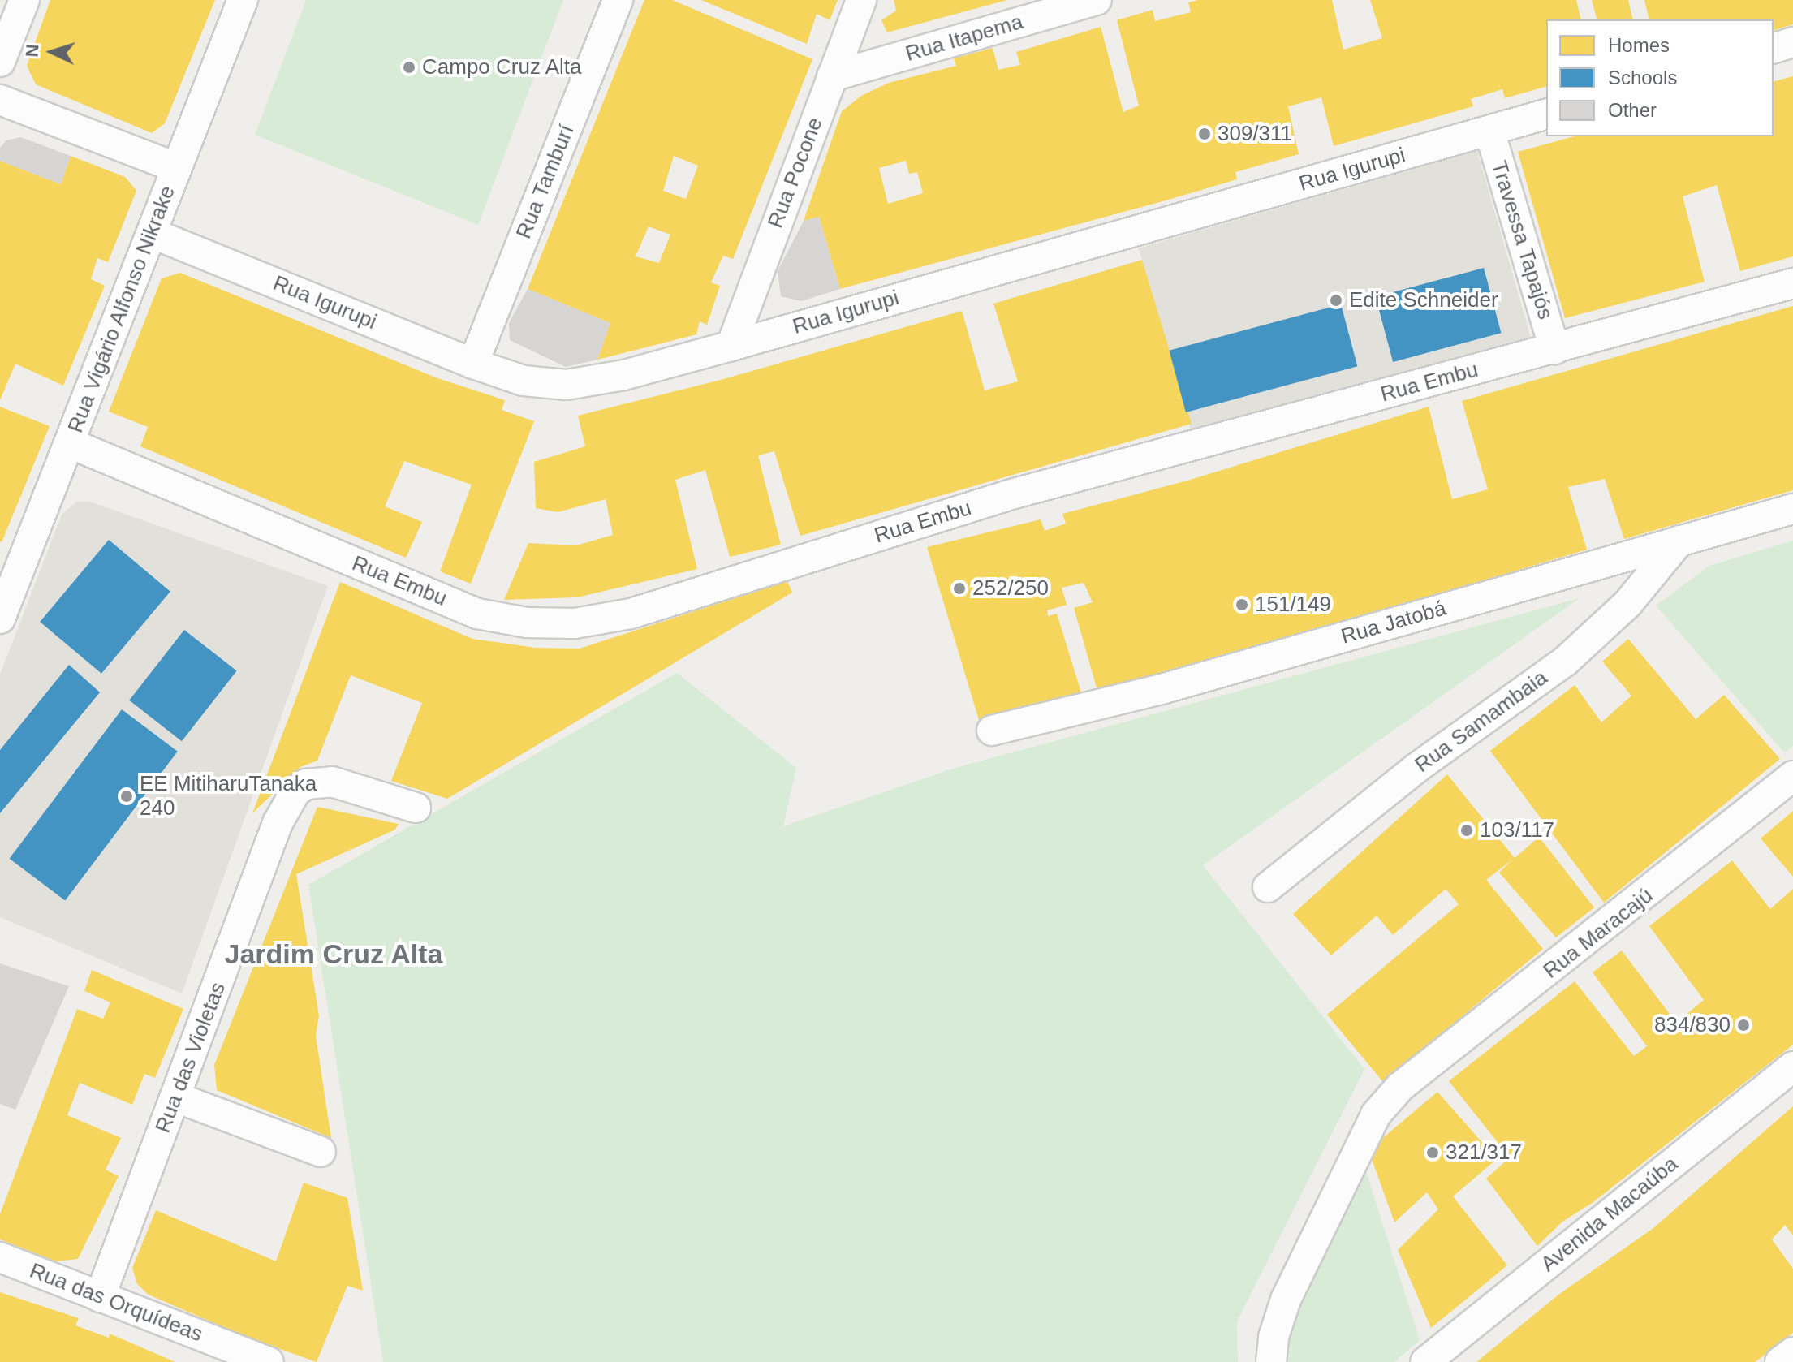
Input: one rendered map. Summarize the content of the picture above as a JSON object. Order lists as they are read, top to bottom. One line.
{"streets":{"street":["Rua Itapema","Rua Igurupi","Rua Pocone","Rua Tamburí","Travessa Tapajós","Rua Vigário Alfonso Nikrake","Rua Embu","Rua Jatobá","Rua Samambaia","Rua Maracajú","Rua das Violetas","Avenida Macaúba","Rua das Orquídeas"]},"crossings":[["Rua Itapema","Rua Pocone"],["Rua Igurupi","Rua Pocone"],["Rua Igurupi","Rua Tamburí"],["Rua Igurupi","Travessa Tapajós"],["Rua Igurupi","Rua Vigário Alfonso Nikrake"],["Travessa Tapajós","Rua Embu"],["Rua Vigário Alfonso Nikrake","Rua Embu"],["Rua Jatobá","Rua Samambaia"],["Rua das Violetas","Rua das Orquídeas"]],"districts":["Jardim Cruz Alta"],"places":["Campo Cruz Alta","309/311","Edite Schneider","252/250","151/149","EE MitiharuTanaka 240","103/117","834/830","321/317"],"legend":["Homes","Schools","Other"],"north":"left"}
